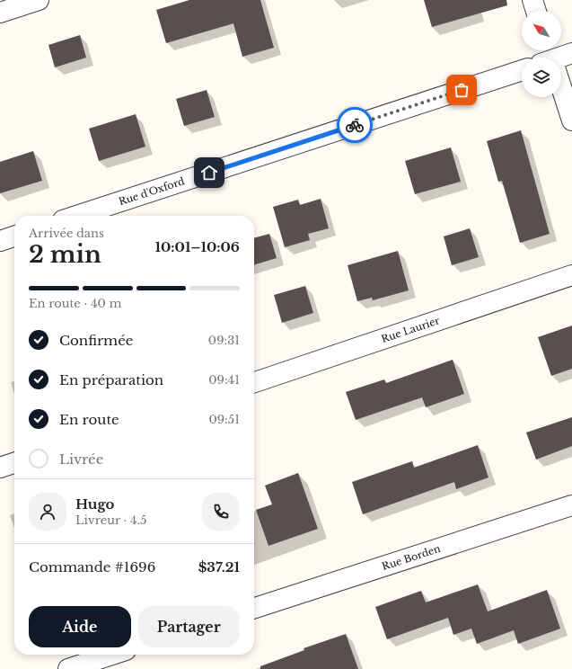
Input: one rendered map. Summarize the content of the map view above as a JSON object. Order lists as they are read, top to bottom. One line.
{"streets":{"street":["Rue d'Oxford","Rue Laurier","Rue Borden"]},"north":"top left","page":{"heading":["2 min","Arrivée dans","10:01–10:06"],"panel":["Hugo","Livreur · 4.5","Commande #1696","$37.21"],"bar":"En route · 40 m","list":[["Confirmée","09:31"],["En préparation","09:41"],["En route","09:51"],"Livrée"],"buttons":["Aide","Partager"]}}
